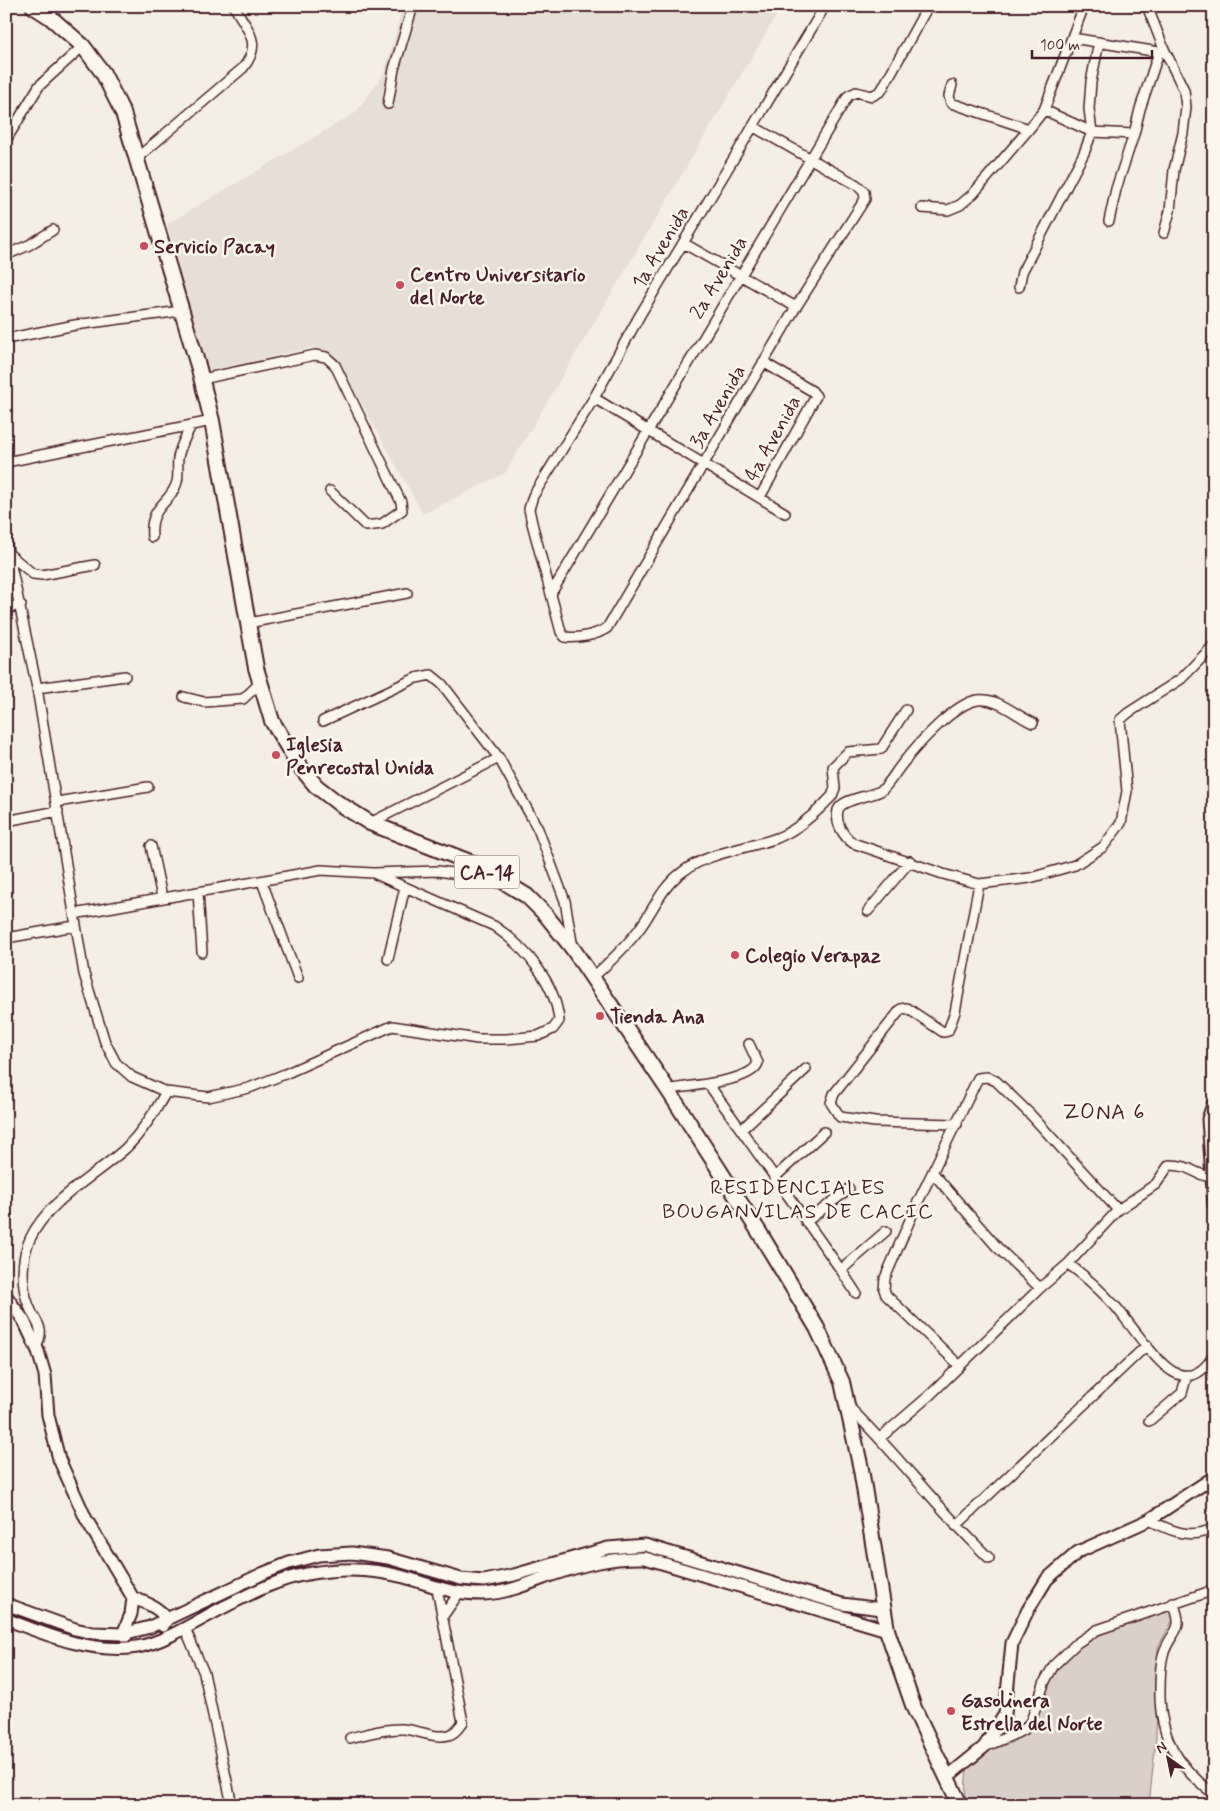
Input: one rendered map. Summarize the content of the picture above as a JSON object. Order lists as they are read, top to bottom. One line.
{"streets":{"highway":["CA-14"],"street":["1a Avenida","2a Avenida","3a Avenida","4a Avenida"]},"crossings":[["1a Avenida","2a Avenida"],["1a Avenida","3a Avenida"],["2a Avenida","3a Avenida"],["3a Avenida","4a Avenida"]],"districts":["ZONA 6","RESIDENCIALES BOUGANVILAS DE CACIC"],"places":["Servicio Pacay","Centro Universitario del Norte","Iglesia Penrecostal Unida","Colegio Verapaz","Tienda Ana","Gasolinera Estrella del Norte"],"scale_bar":"100 m","north":"top left"}
